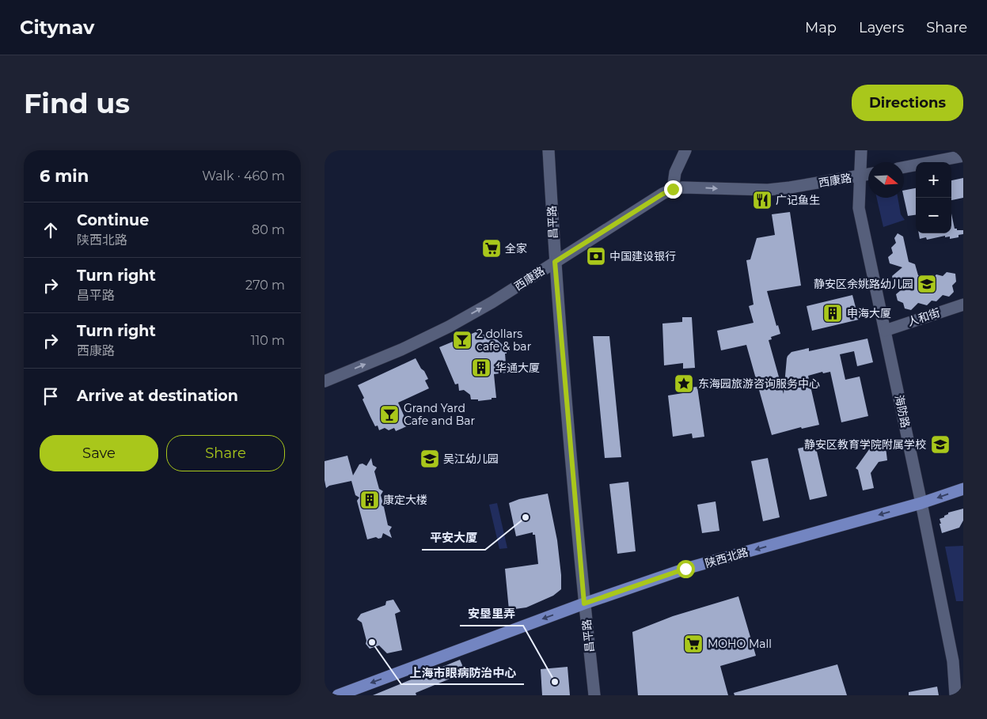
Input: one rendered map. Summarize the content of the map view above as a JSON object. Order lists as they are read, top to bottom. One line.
{"streets":{"main road":["陕西北路"],"street":["西康路","昌平路","人和街","海防路"]},"crossings":[["西康路","昌平路"],["西康路","海防路"],["昌平路","陕西北路"],["人和街","海防路"],["海防路","陕西北路"]],"one_way":["西康路","陕西北路"],"places":{"restaurant":["广记鱼生"],"supermarket":["全家","MOHO Mall"],"bank":["中国建设银行"],"school or university":["静安区余姚路幼儿园","静安区教育学院附属学校","吴江幼儿园"],"building":["申海大厦","华通大厦","康定大楼"],"bar":["2 dollars cafe & bar","Grand Yard Cafe and Bar"],"place":["东海园旅游咨询服务中心"],"other":["平安大厦","上海市眼病防治中心","安垦里弄"]},"north":"right","page":{"header":"Citynav","nav":["Map","Layers","Share"],"buttons":["Directions",["Save","Share"]],"title":"Find us","heading":["6 min","Walk · 460 m"],"map_buttons":["+","−"],"list":[["Continue","陕西北路","80 m"],["Turn right","昌平路","270 m"],["Turn right","西康路","110 m"],"Arrive at destination"]}}
